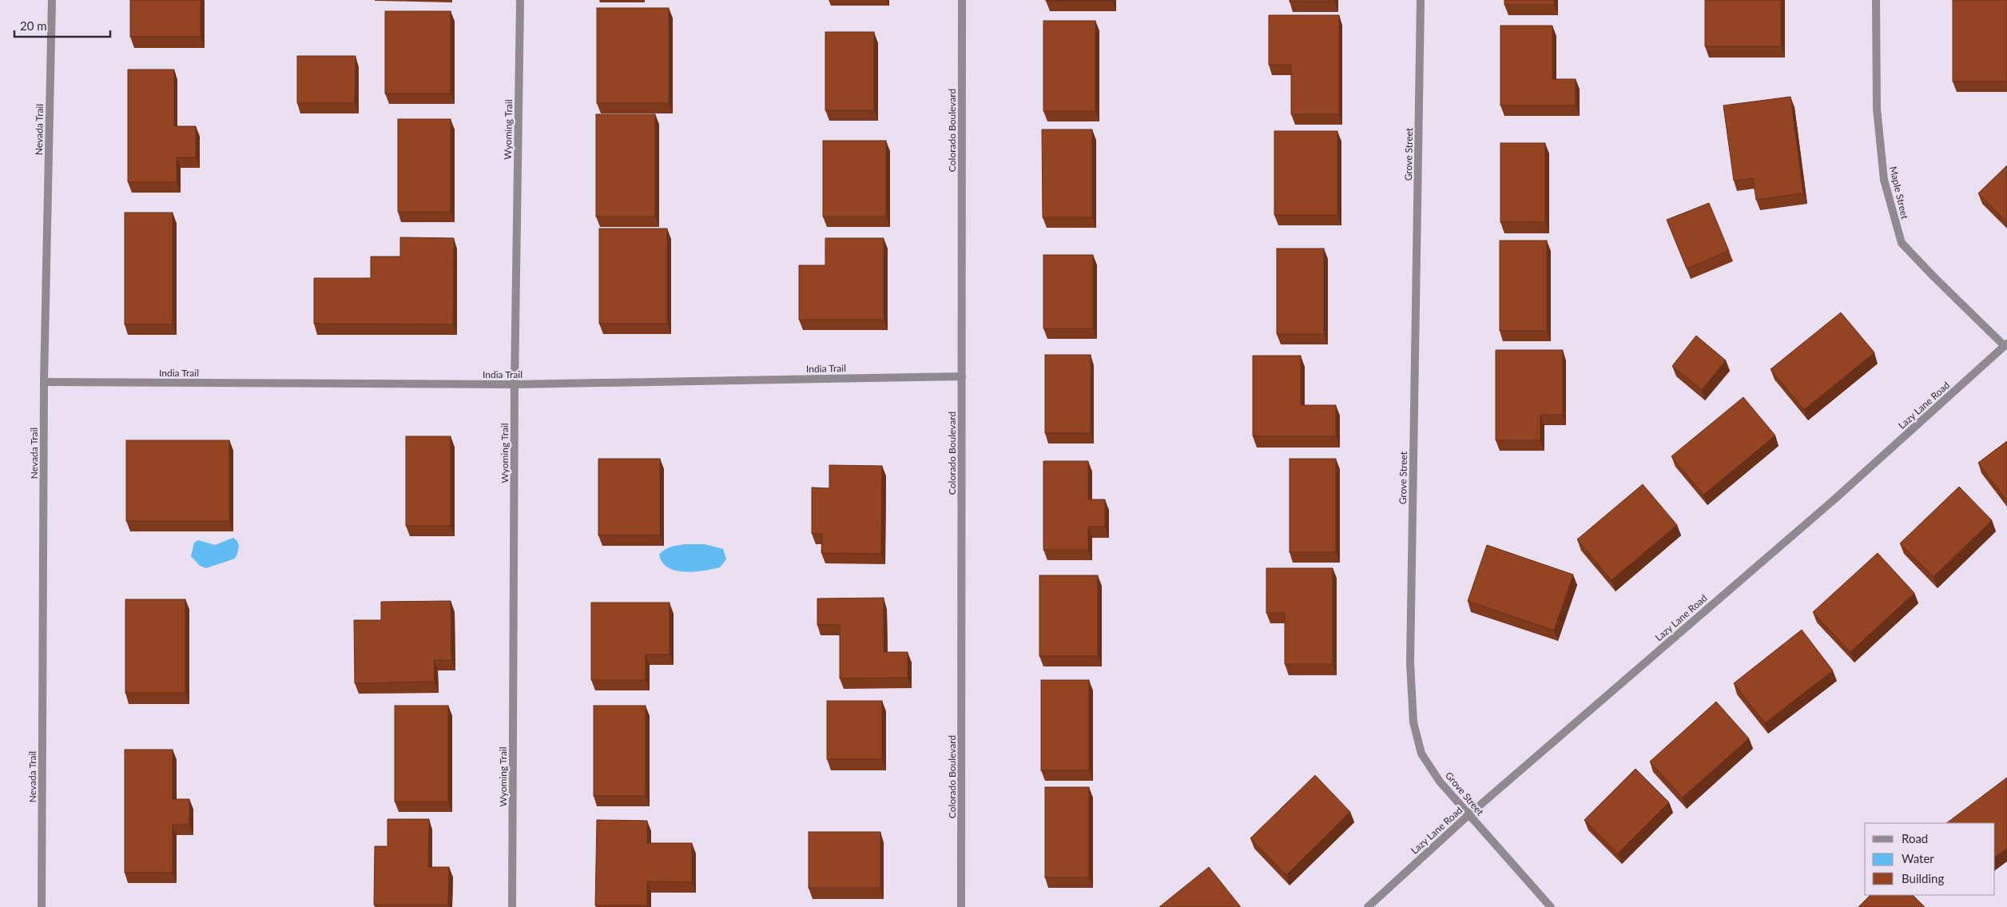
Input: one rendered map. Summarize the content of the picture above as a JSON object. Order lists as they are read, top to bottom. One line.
{"streets":{"street":["Nevada Trail","Wyoming Trail","Colorado Boulevard","Grove Street","Maple Street","India Trail","Lazy Lane Road"]},"crossings":[["Nevada Trail","India Trail"],["Wyoming Trail","India Trail"],["Colorado Boulevard","India Trail"],["Grove Street","Lazy Lane Road"],["Maple Street","Lazy Lane Road"]],"legend":["Road","Water","Building"],"scale_bar":"20 m"}
